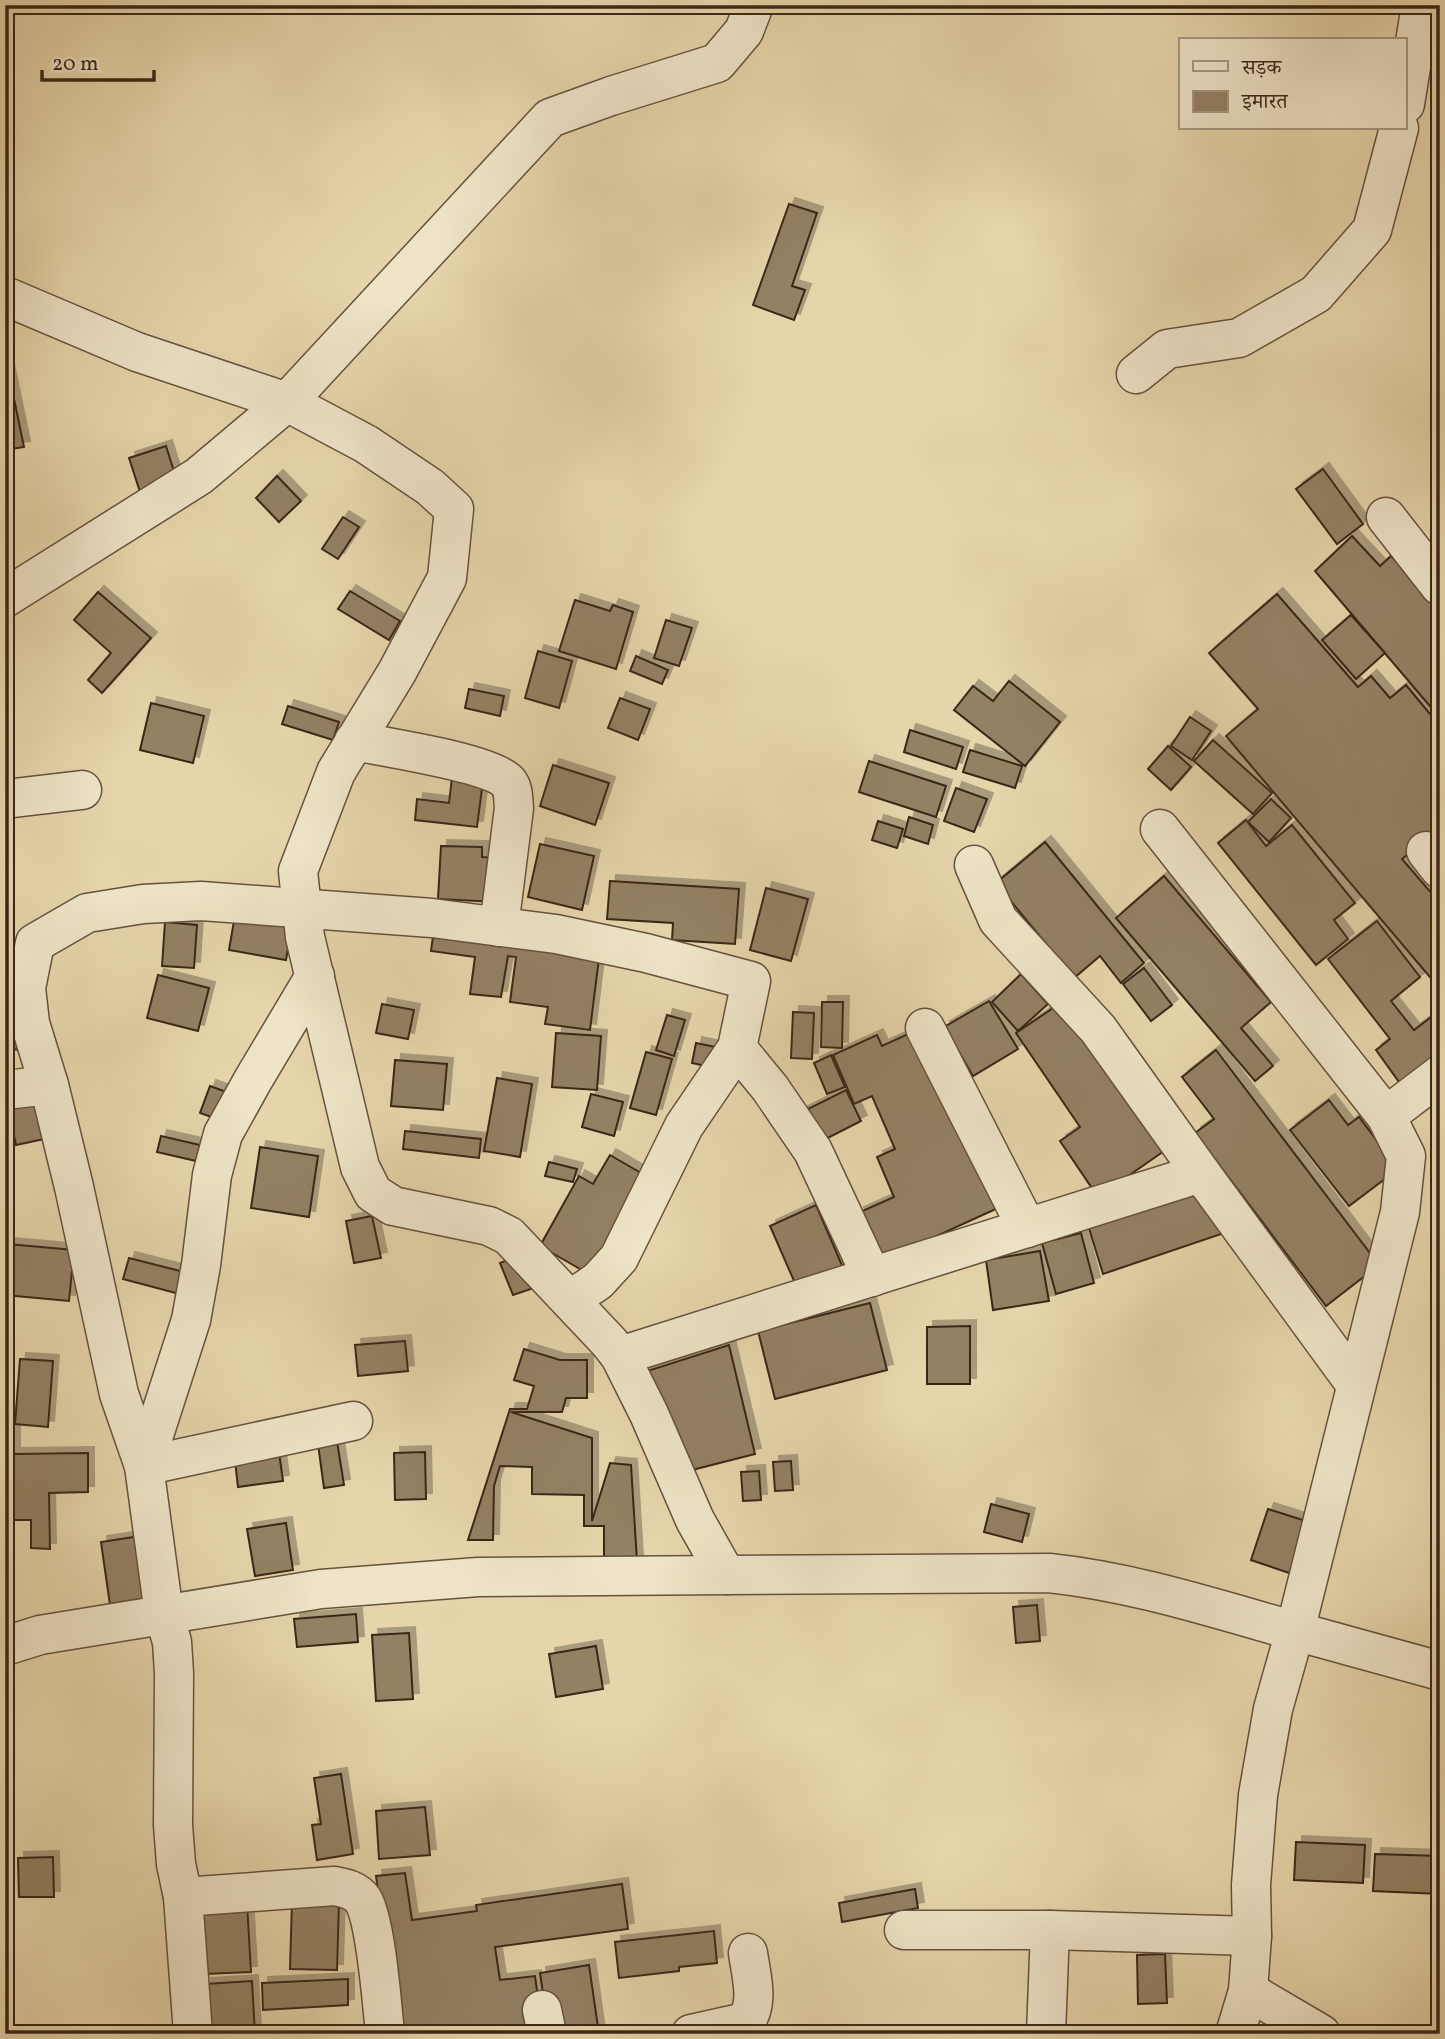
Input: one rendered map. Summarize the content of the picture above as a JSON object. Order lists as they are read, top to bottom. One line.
{"legend":["सड़क","इमारत"],"scale_bar":"20 m"}
